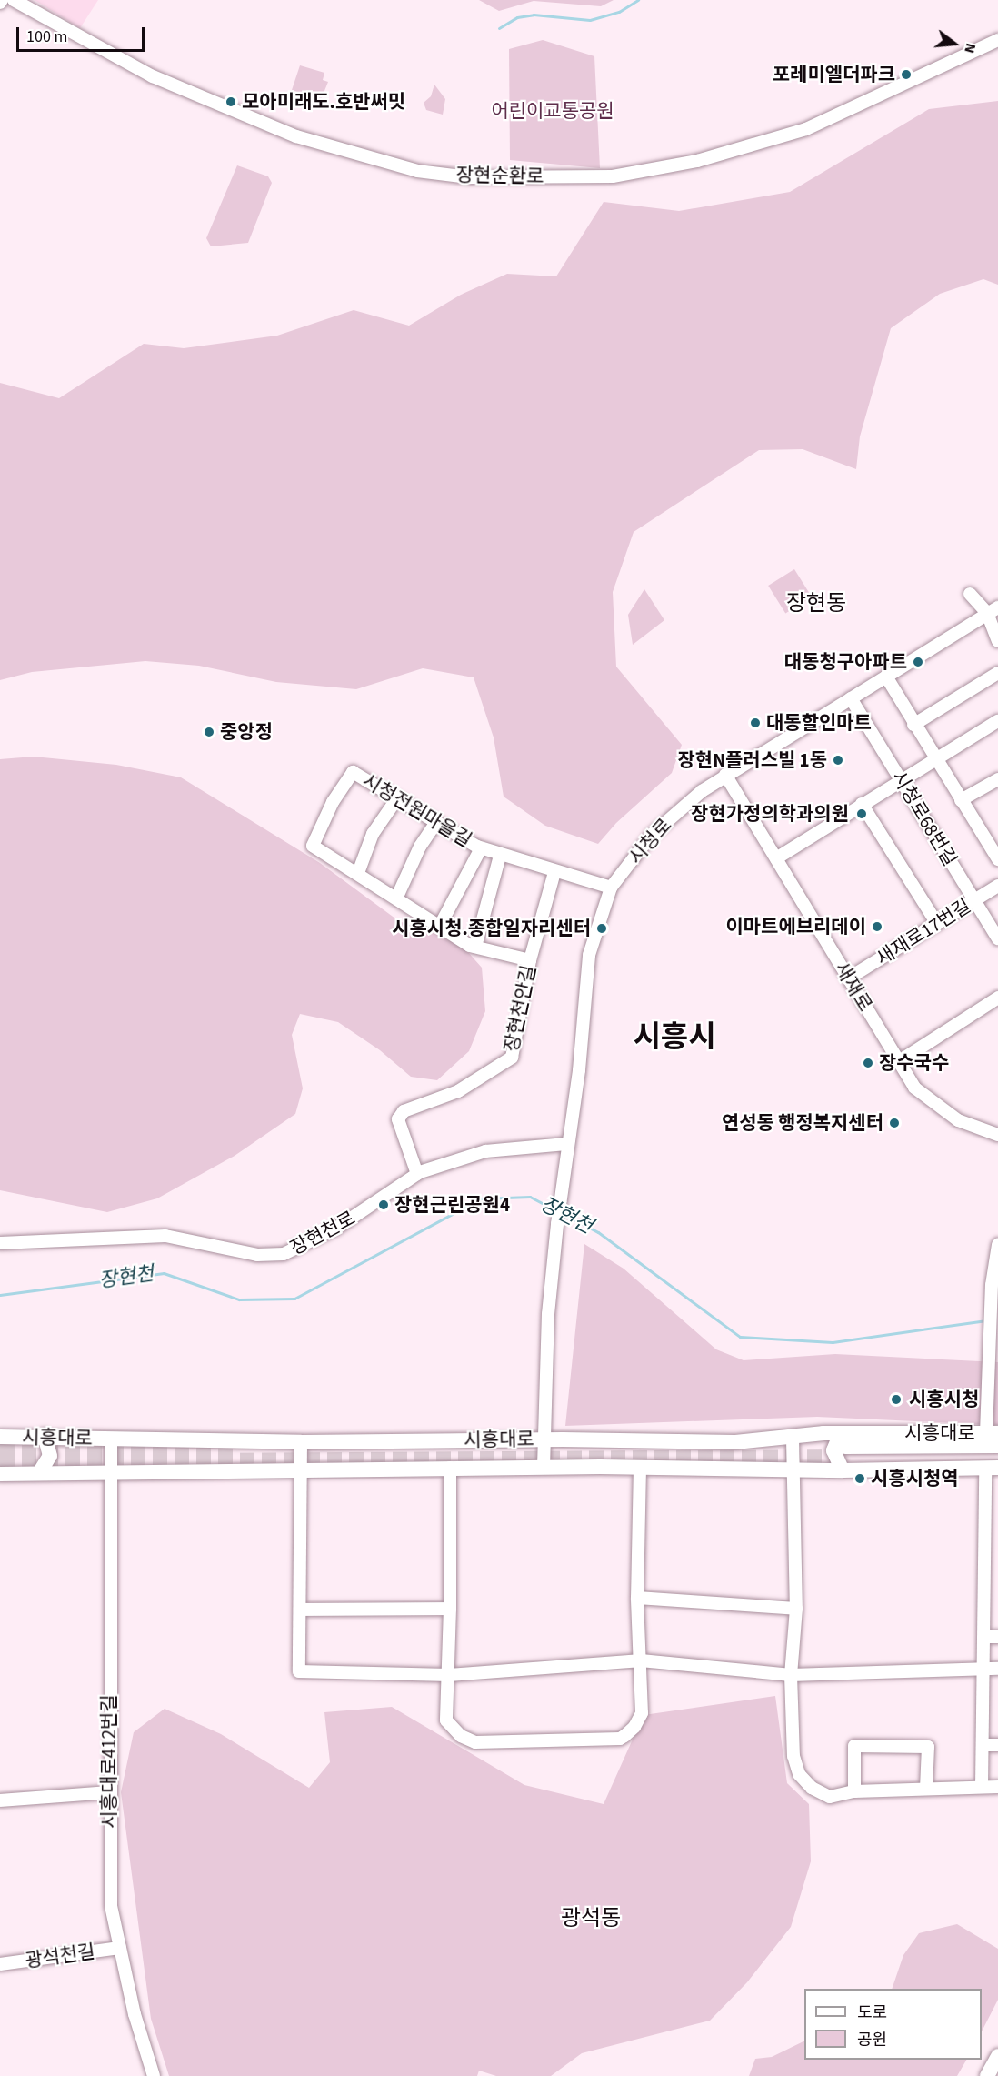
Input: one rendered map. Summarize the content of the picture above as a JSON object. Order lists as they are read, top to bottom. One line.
{"streets":{"main road":["시흥대로"],"street":["장현순환로","시청전원마을길","시청로68번길","시청로","새재로17번길","새재로","장현천안길","장현천로","시흥대로412번길","광석천길"]},"crossings":[["시청전원마을길","시청로"],["시청전원마을길","장현천안길"],["시청로68번길","시청로"],["시청로68번길","새재로17번길"],["시청로","새재로"],["시청로","장현천로"],["시청로","시흥대로"],["새재로17번길","새재로"],["장현천안길","장현천로"],["시흥대로","시흥대로412번길"],["시흥대로412번길","광석천길"]],"districts":["장현동","시흥시","광석동"],"water":["장현천"],"parks":["어린이교통공원"],"places":["포레미엘더파크","모아미래도.호반써밋","대동청구아파트","대동할인마트","중앙정","장현N플러스빌 1동","장현가정의학과의원","이마트에브리데이","시흥시청.종합일자리센터","장수국수","연성동 행정복지센터","장현근린공원4","시흥시청","시흥시청역"],"legend":["도로","공원"],"scale_bar":"100 m","north":"right"}
